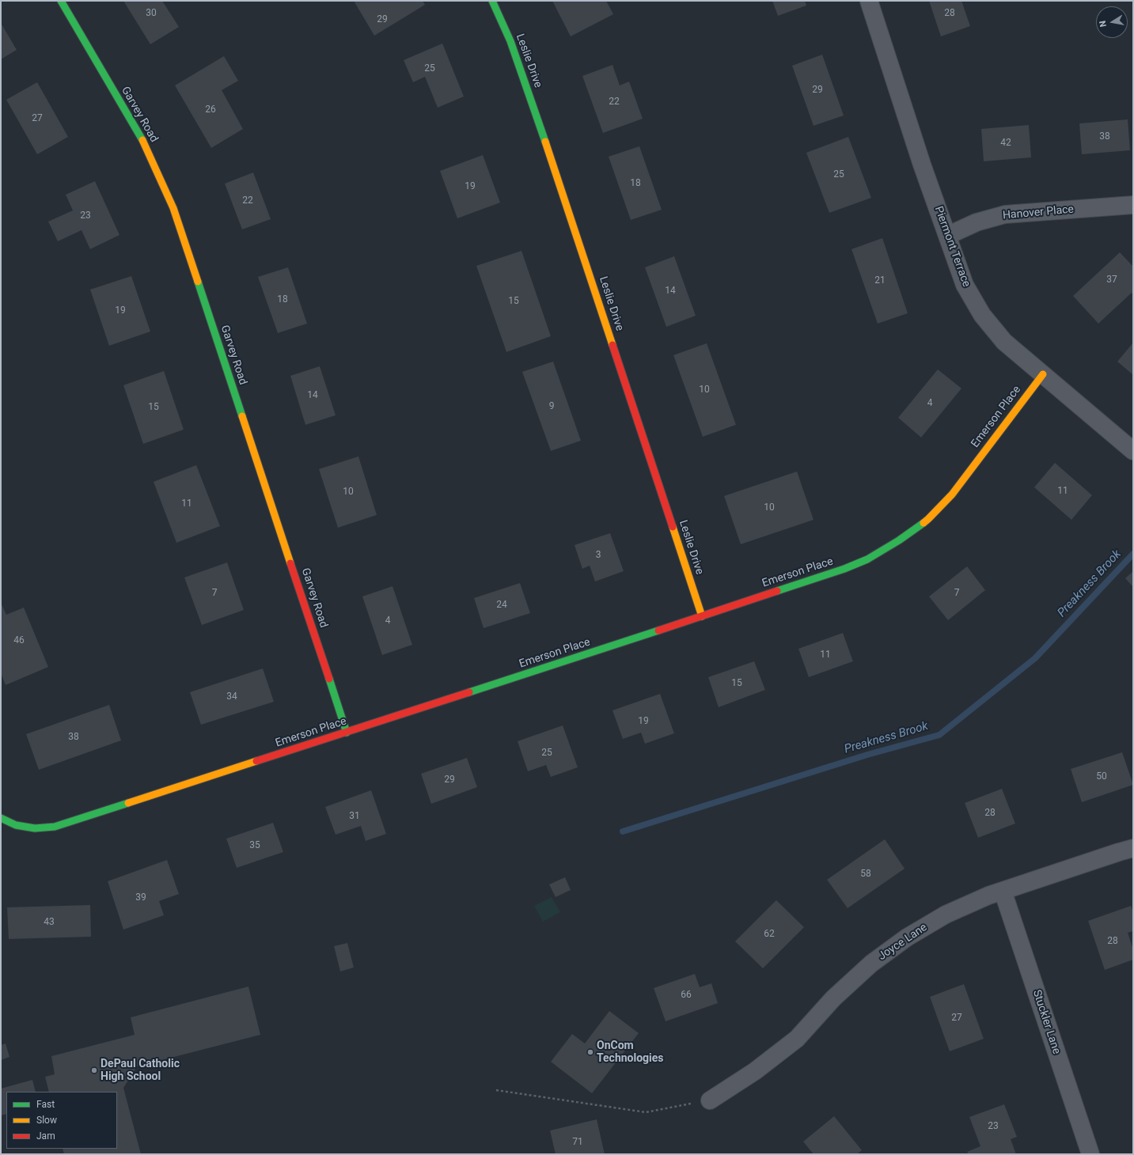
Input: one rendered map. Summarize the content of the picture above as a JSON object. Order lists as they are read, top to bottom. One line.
{"streets":{"street":["Leslie Drive","Garvey Road","Hanover Place","Piermont Terrace","Emerson Place","Joyce Lane","Stuckler Lane"]},"crossings":[["Leslie Drive","Emerson Place"],["Garvey Road","Emerson Place"],["Hanover Place","Piermont Terrace"],["Piermont Terrace","Emerson Place"],["Joyce Lane","Stuckler Lane"]],"water":["Preakness Brook"],"places":["OnCom Technologies","DePaul Catholic High School"],"house_numbers":["30","28","29","25","29","22","26","27","38","42","25","18","19","22","23","37","21","14","18","15","19","10","14","4","9","15","11","10","11","10","3","7","7","24","4","46","11","15","34","19","38","25","50","29","28","31","35","58","39","43","62","28","66","27","23","71"],"legend":["Fast","Slow","Jam"],"north":"left"}
